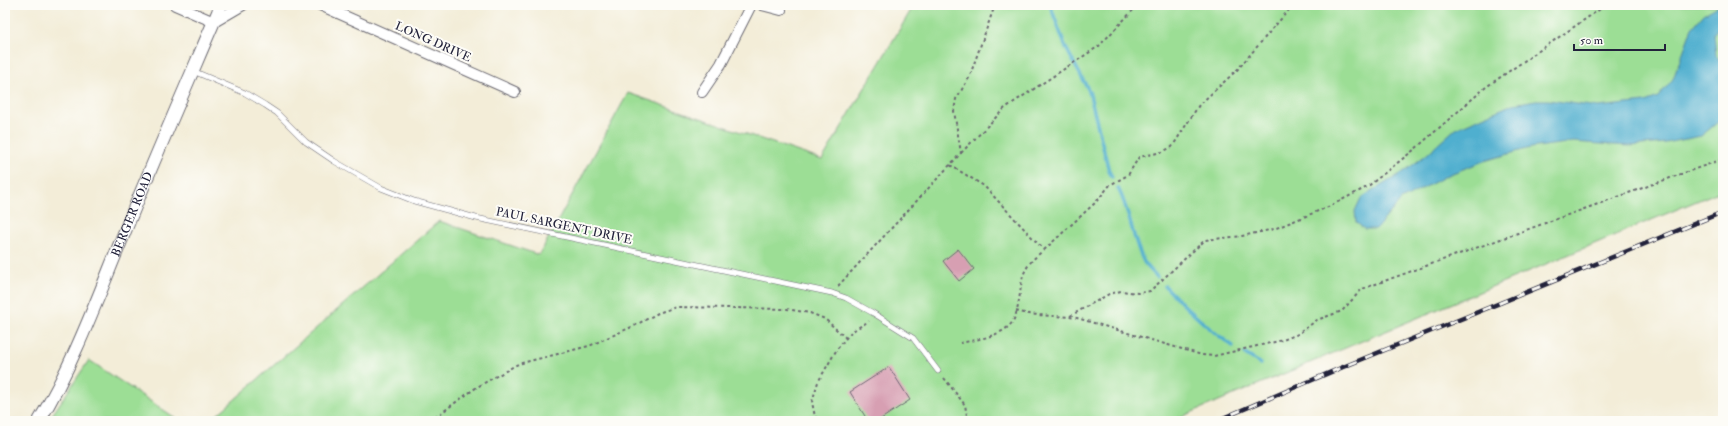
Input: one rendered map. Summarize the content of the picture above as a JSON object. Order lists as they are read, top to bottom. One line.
{"streets":{"street":["LONG DRIVE","BERGER ROAD"],"lane":["PAUL SARGENT DRIVE"]},"crossings":[["BERGER ROAD","PAUL SARGENT DRIVE"]],"scale_bar":"50 m"}
